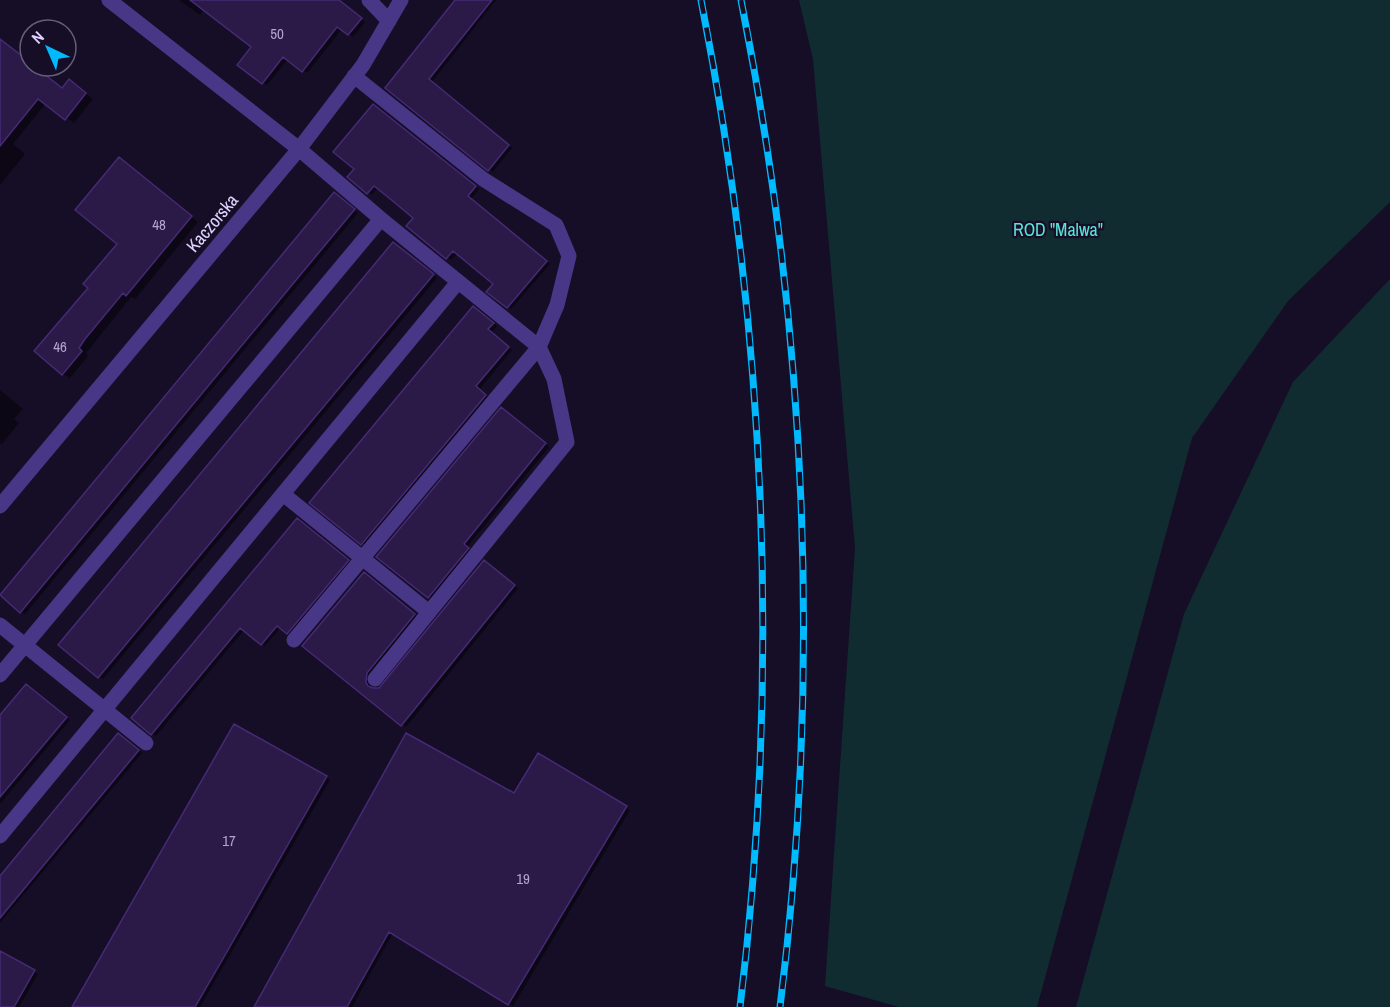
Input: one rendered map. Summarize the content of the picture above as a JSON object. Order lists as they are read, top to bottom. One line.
{"streets":{"street":["Kaczorska"]},"parks":["ROD \"Malwa\""],"house_numbers":["50","48","46","17","19"],"north":"top left"}
